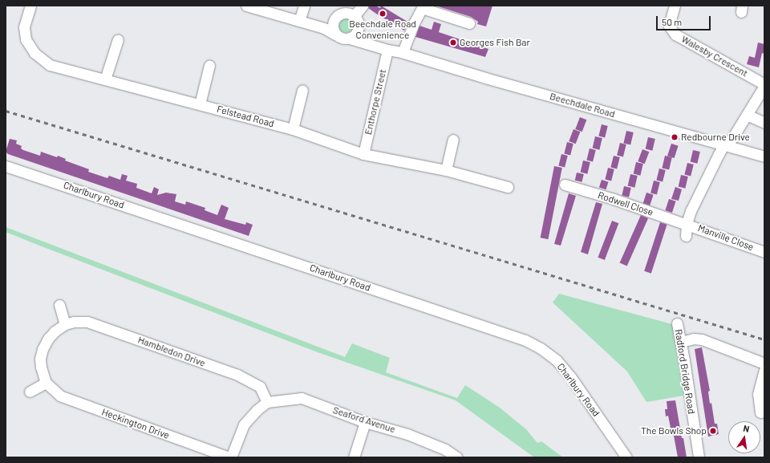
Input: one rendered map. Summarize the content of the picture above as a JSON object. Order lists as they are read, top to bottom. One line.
{"streets":{"street":["Walesby Crescent","Enthorpe Street","Beechdale Road","Felstead Road","Charlbury Road","Rodwell Close","Manville Close","Hambledon Drive","Radford Bridge Road","Seaford Avenue","Heckington Drive"]},"crossings":[["Enthorpe Street","Beechdale Road"],["Enthorpe Street","Felstead Road"],["Rodwell Close","Manville Close"],["Hambledon Drive","Seaford Avenue"],["Hambledon Drive","Heckington Drive"]],"places":["Beechdale Road Convenience","Georges Fish Bar","Redbourne Drive","The Bowls Shop"],"scale_bar":"50 m","north":"top"}
